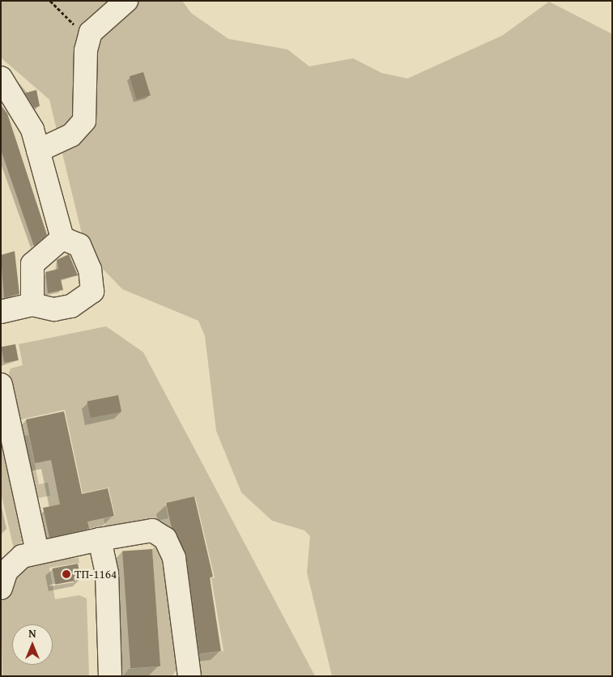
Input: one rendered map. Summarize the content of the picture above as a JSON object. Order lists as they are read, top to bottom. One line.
{"places":["ТП-1164"],"north":"top"}
